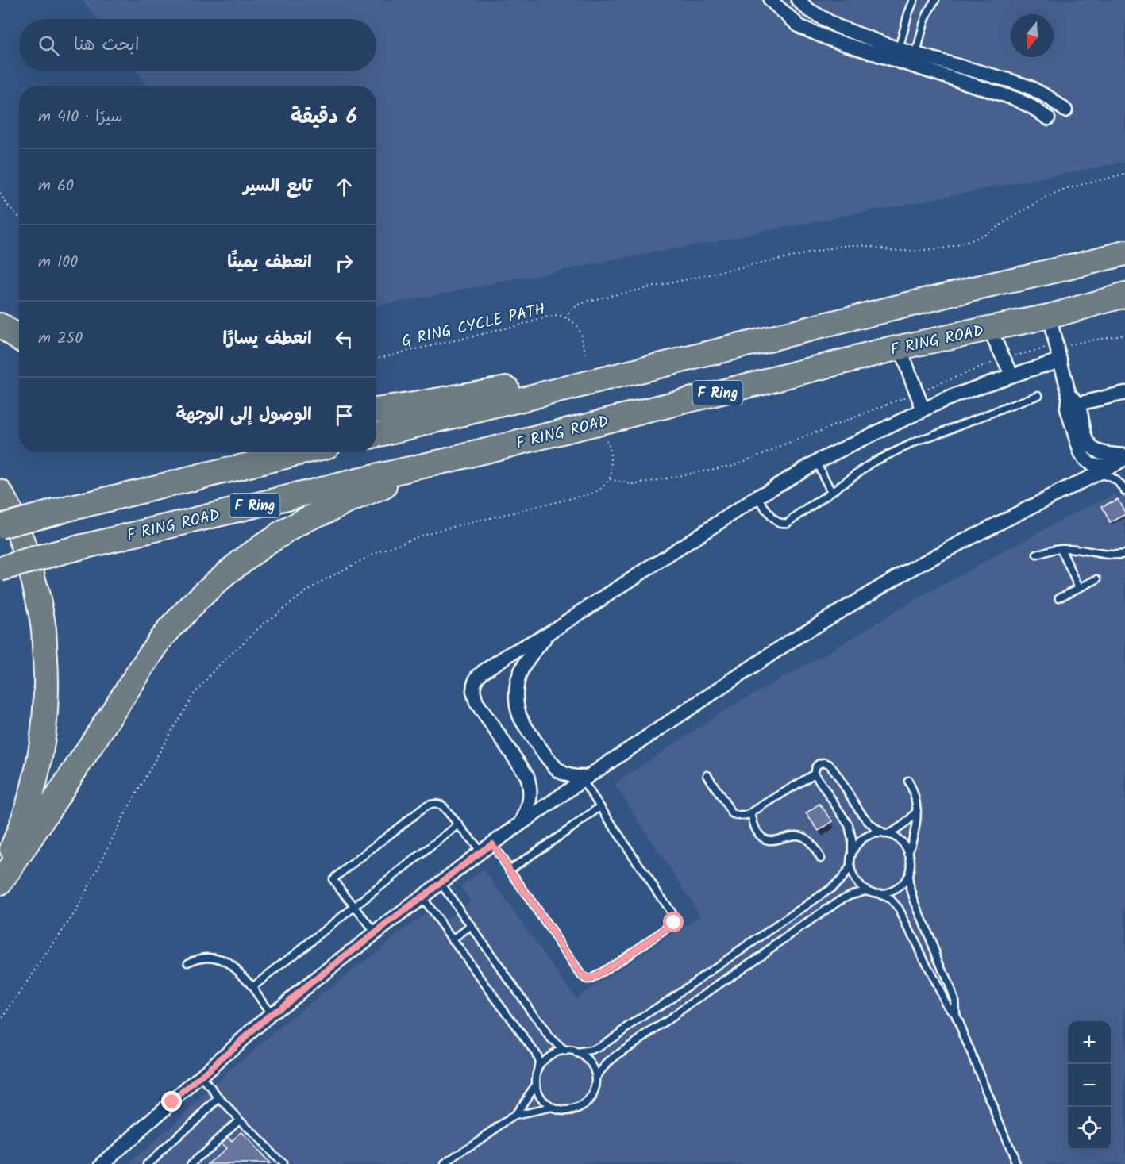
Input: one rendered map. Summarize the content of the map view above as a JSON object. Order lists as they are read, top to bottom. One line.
{"streets":{"highway":["F RING ROAD","F Ring"],"path":["G RING CYCLE PATH"]},"north":"bottom","page":{"search":"ابحث هنا","heading":["6 دقيقة","سيرًا · 410 m"],"list":[["تابع السير","60 m"],["انعطف يمينًا","100 m"],["انعطف يسارًا","250 m"],"الوصول إلى الوجهة"],"map_buttons":["+","−"]}}
